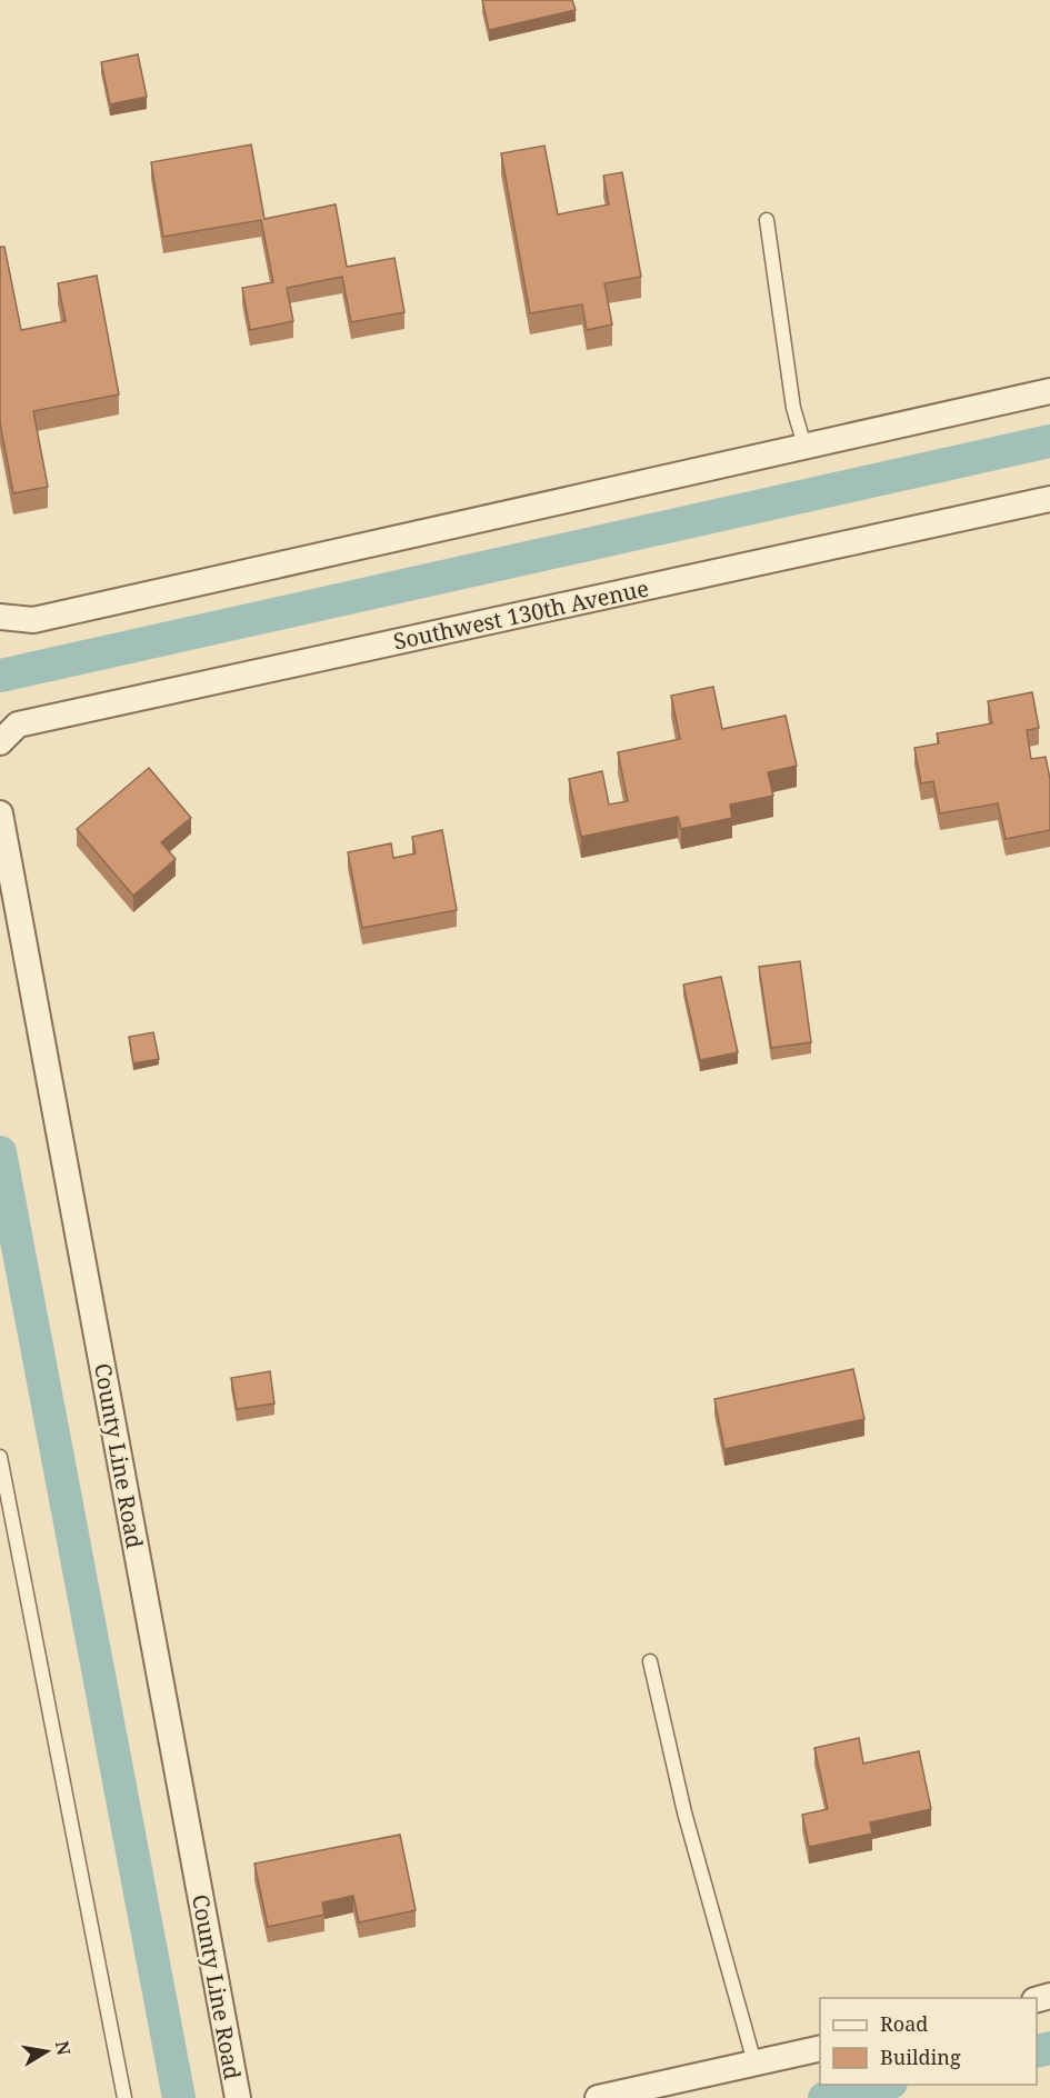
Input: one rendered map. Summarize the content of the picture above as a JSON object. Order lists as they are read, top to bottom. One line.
{"streets":{"street":["Southwest 130th Avenue","County Line Road"]},"legend":["Road","Building"],"north":"right"}
